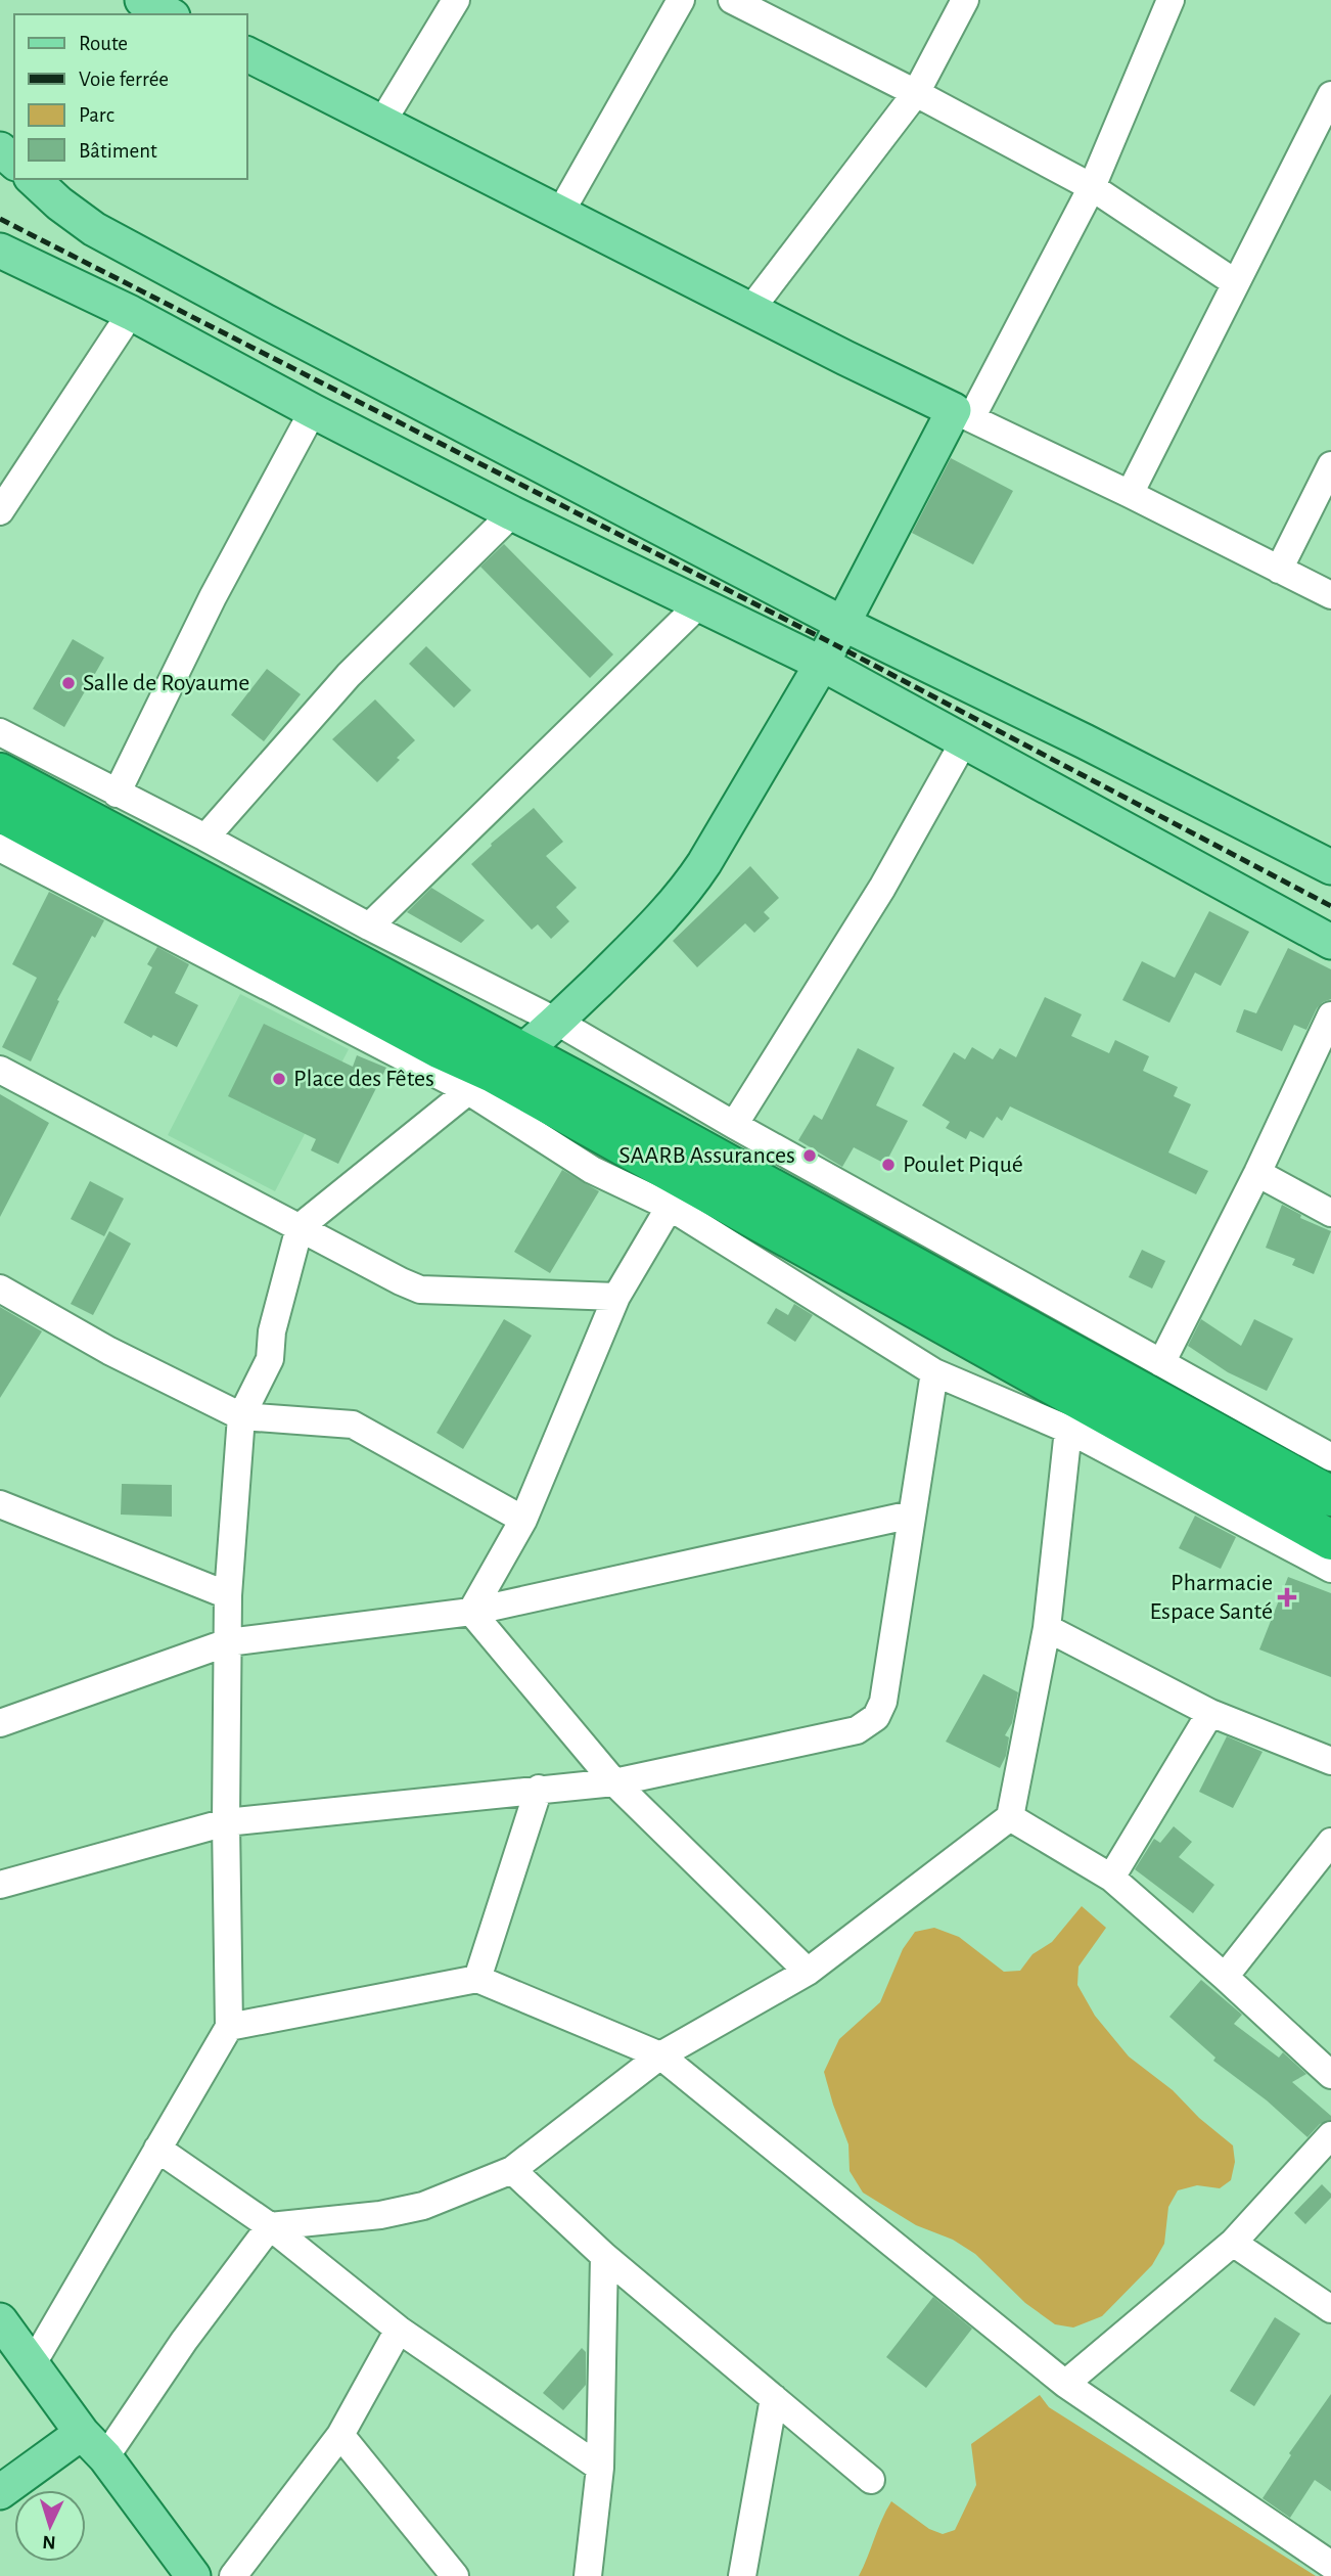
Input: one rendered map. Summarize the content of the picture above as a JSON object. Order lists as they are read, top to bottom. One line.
{"places":{"other":["Salle de Royaume","Place des Fêtes","SAARB Assurances","Poulet Piqué"],"health":["Pharmacie Espace Santé"]},"legend":["Route","Voie ferrée","Parc","Bâtiment"],"north":"bottom"}
